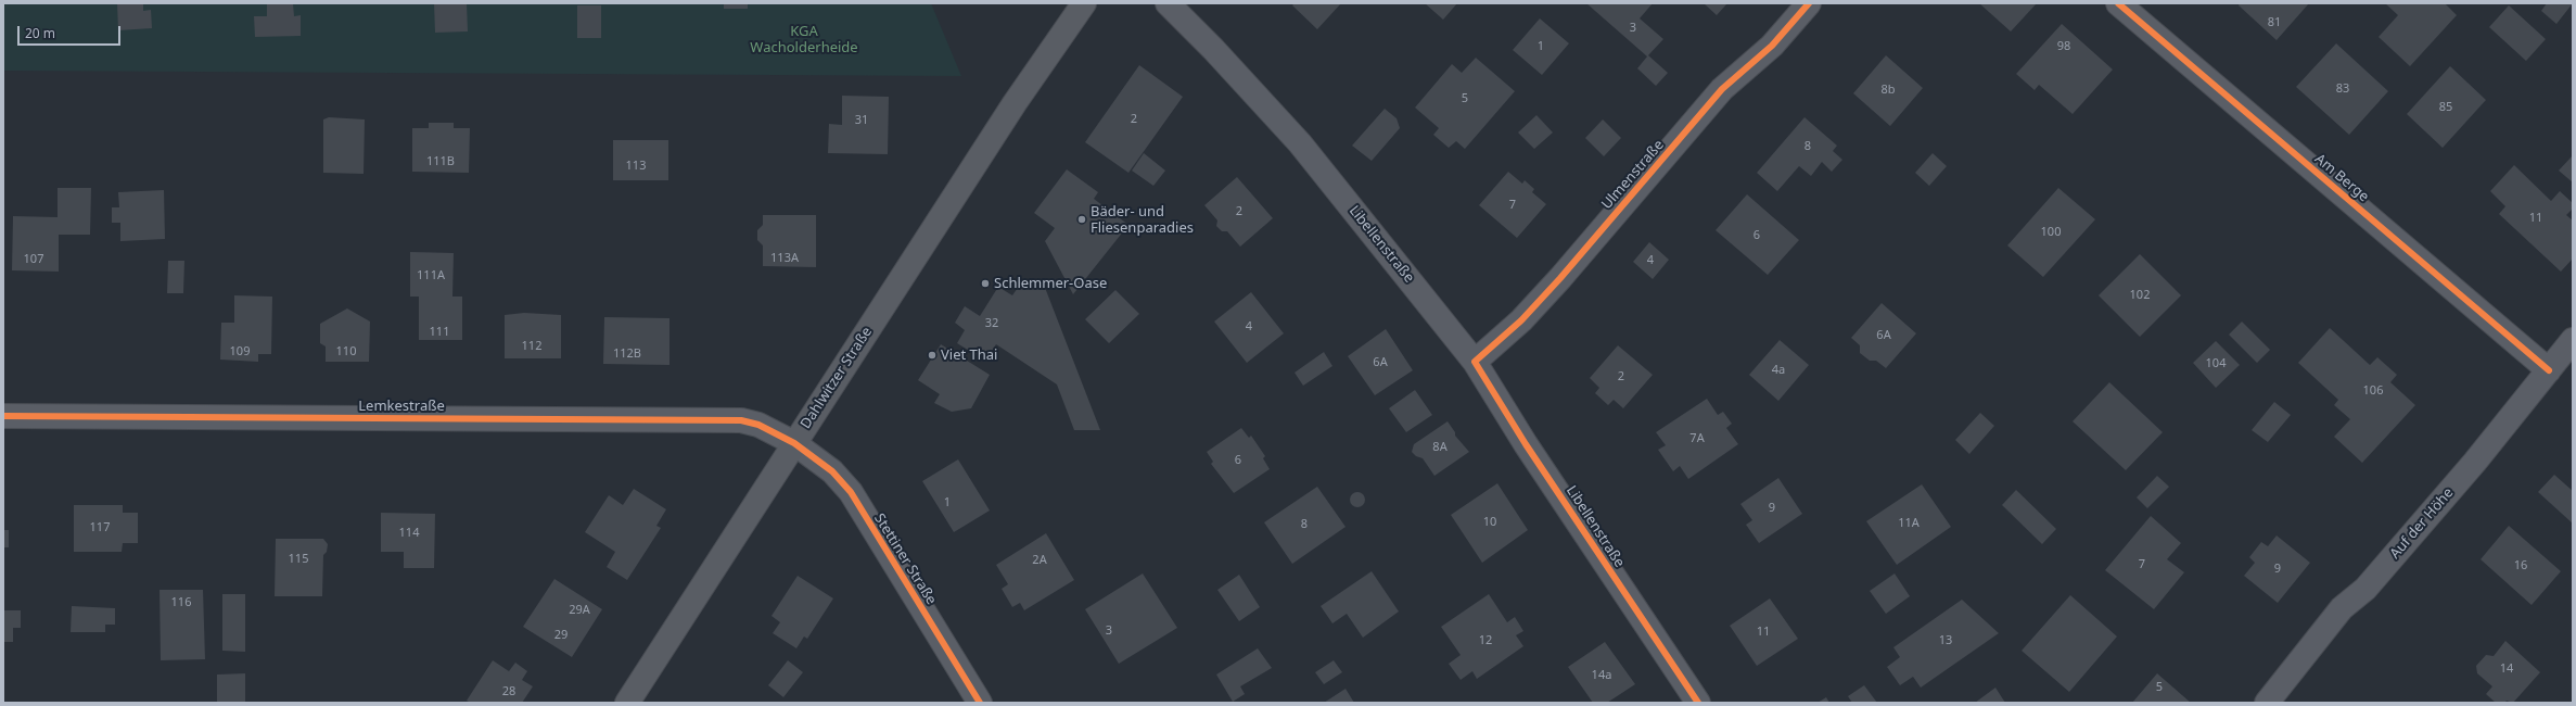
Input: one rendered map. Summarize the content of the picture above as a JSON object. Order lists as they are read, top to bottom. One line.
{"streets":{"main road":["Dahlwitzer Straße"],"street":["Ulmenstraße","Am Berge","Libellenstraße","Lemkestraße","Auf der Höhe","Stettiner Straße"]},"crossings":[["Ulmenstraße","Libellenstraße"],["Am Berge","Auf der Höhe"],["Dahlwitzer Straße","Lemkestraße"],["Dahlwitzer Straße","Stettiner Straße"],["Lemkestraße","Stettiner Straße"]],"parks":["KGA Wacholderheide"],"places":["Bäder- und Fliesenparadies","Schlemmer-Oase","Viet Thai"],"house_numbers":["81","3","1","98","83","8b","5","85","2","31","8","111B","113","7","2","11","100","6","113A","107","4","111A","102","32","4","111","6A","112","109","110","112B","6A","104","4a","2","106","7A","8A","6","1","9","10","11A","8","117","114","115","2A","7","16","9","116","29A","3","11","29","12","13","14","14a","5","28"],"scale_bar":"20 m"}
